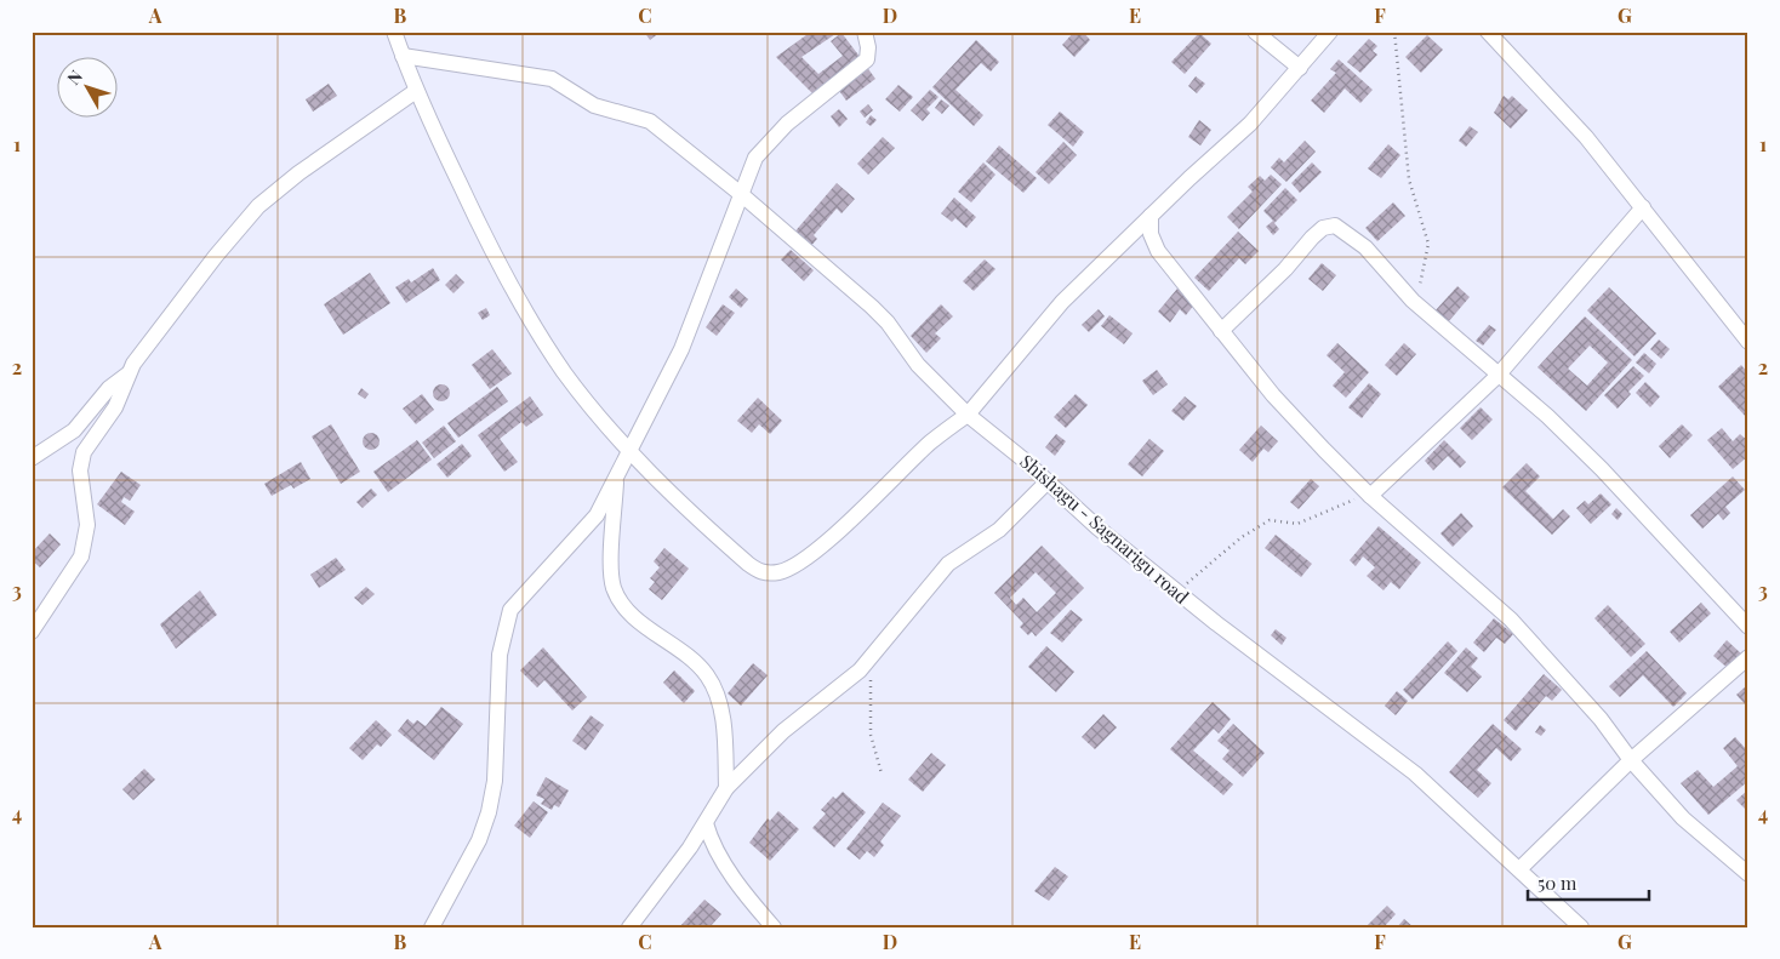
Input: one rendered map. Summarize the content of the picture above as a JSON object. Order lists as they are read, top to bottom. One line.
{"streets":{"street":["Shishagu - Sagnarigu road"]},"scale_bar":"50 m","north":"top left","grid":{"columns":["A","B","C","D","E","F","G"],"rows":["1","2","3","4"]}}
